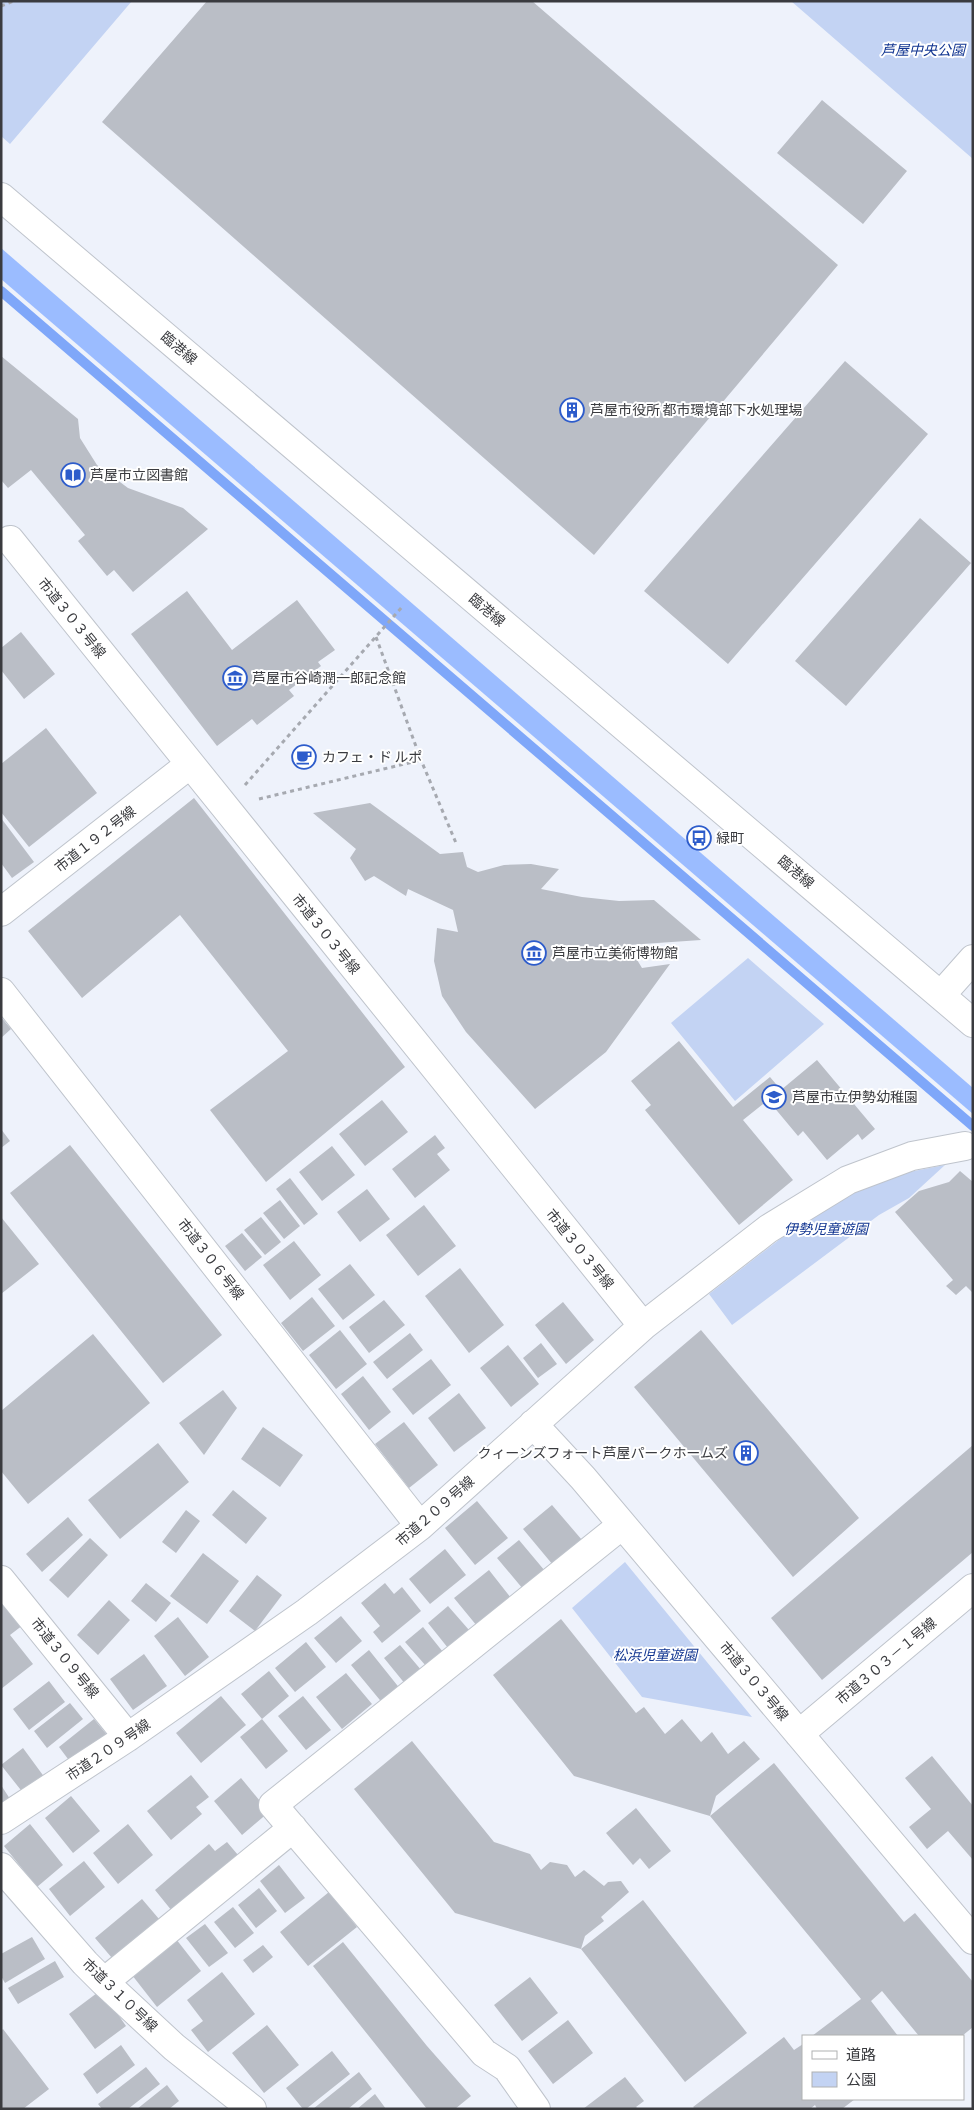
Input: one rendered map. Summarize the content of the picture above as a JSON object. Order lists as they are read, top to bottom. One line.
{"streets":{"street":["臨港線","市道３０３号線","市道１９２号線","市道３０６号線","市道２０９号線","市道３０９号線","市道３０３－１号線","市道３１０号線"]},"crossings":[["市道３０３号線","市道１９２号線"],["市道３０３号線","市道２０９号線"],["市道３０３号線","市道３０３－１号線"],["市道３０６号線","市道２０９号線"],["市道２０９号線","市道３０９号線"]],"parks":["芦屋中央公園","伊勢児童遊園","松浜児童遊園"],"places":{"building":["芦屋市役所 都市環境部下水処理場","クィーンズフォート芦屋パークホームズ"],"library":["芦屋市立図書館"],"museum":["芦屋市谷崎潤一郎記念館","芦屋市立美術博物館"],"cafe":["カフェ・ド ルポ"],"bus stop":["緑町"],"school or university":["芦屋市立伊勢幼稚園"]},"legend":["道路","公園"]}
